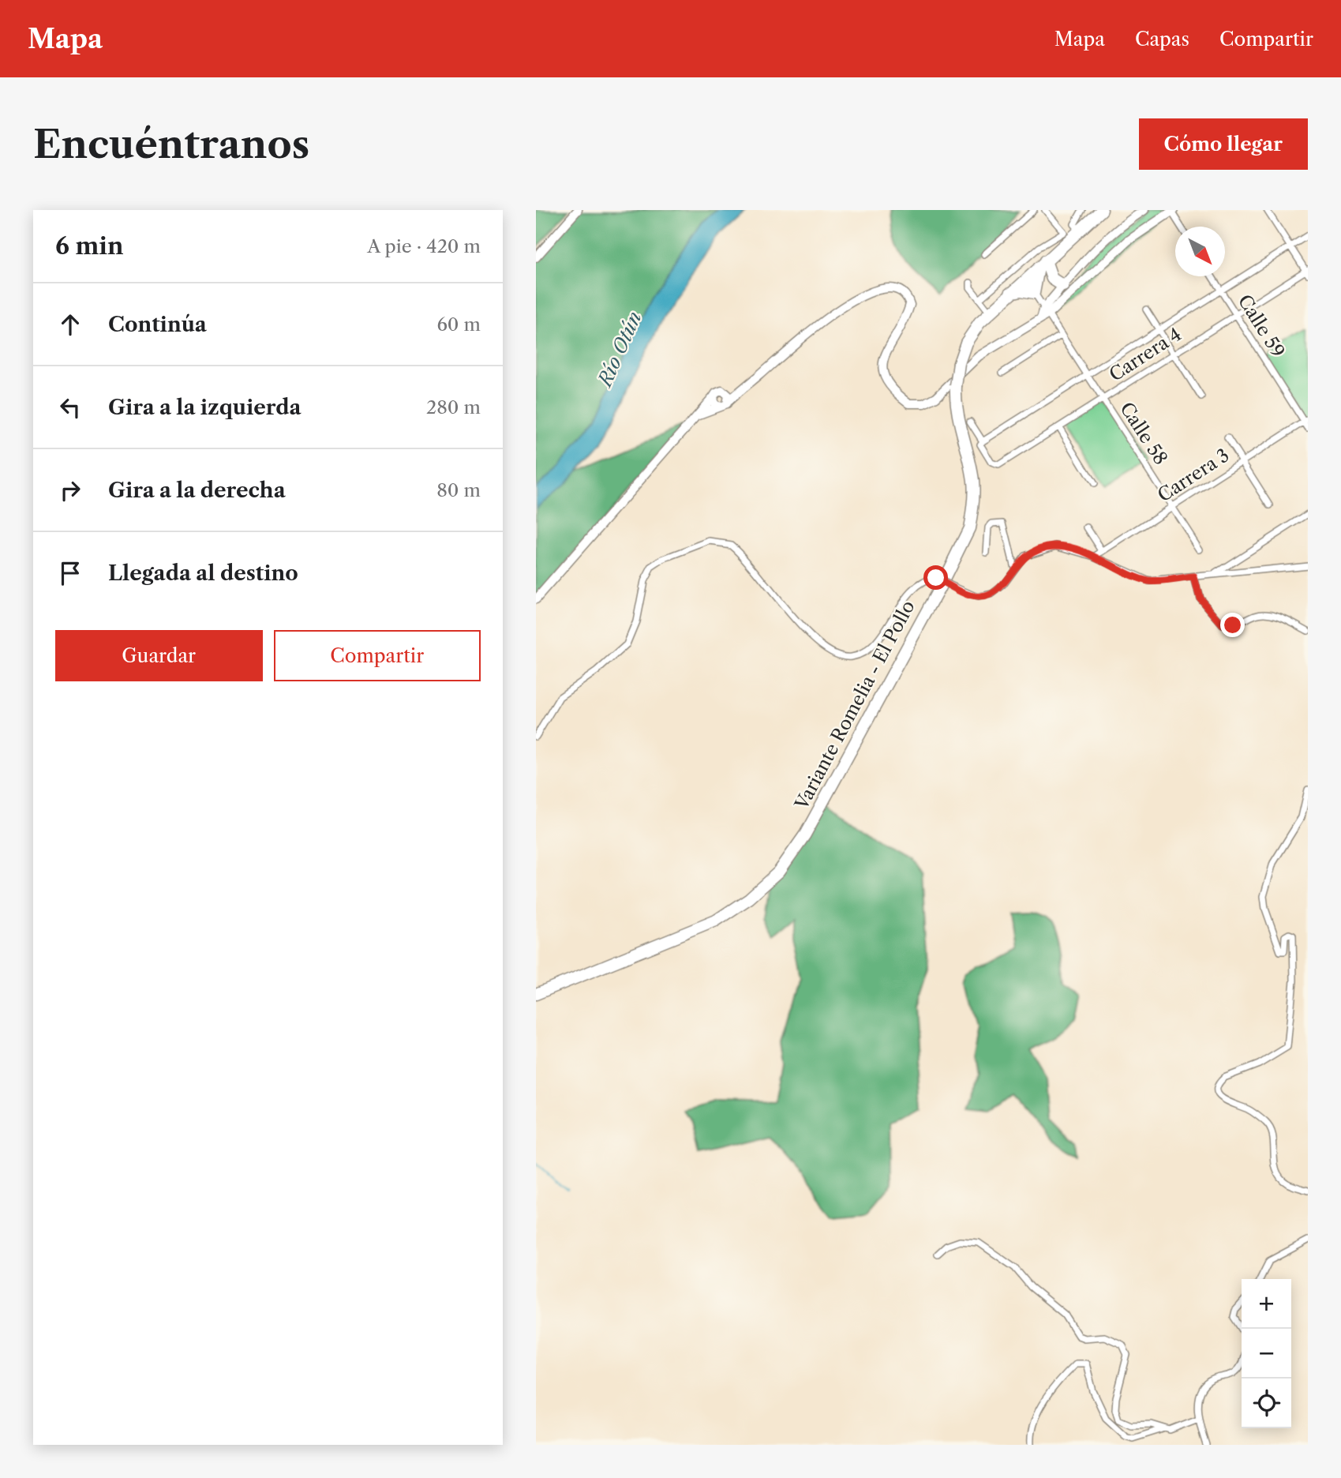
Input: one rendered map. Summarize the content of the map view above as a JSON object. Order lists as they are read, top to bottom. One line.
{"streets":{"highway":["Variante Romelia - El Pollo"],"street":["Calle 59","Carrera 4","Calle 58","Carrera 3"]},"crossings":[["Calle 59","Carrera 4"],["Calle 59","Carrera 3"],["Carrera 4","Calle 58"],["Calle 58","Carrera 3"],["Calle 58","Variante Romelia - El Pollo"]],"water":["Río Otún"],"north":"bottom right","page":{"header":"Mapa","nav":["Mapa","Capas","Compartir"],"buttons":["Cómo llegar",["Guardar","Compartir"]],"title":"Encuéntranos","heading":["6 min","A pie · 420 m"],"list":[["Continúa","60 m"],["Gira a la izquierda","280 m"],["Gira a la derecha","80 m"],"Llegada al destino"],"map_buttons":["+","−"]}}
